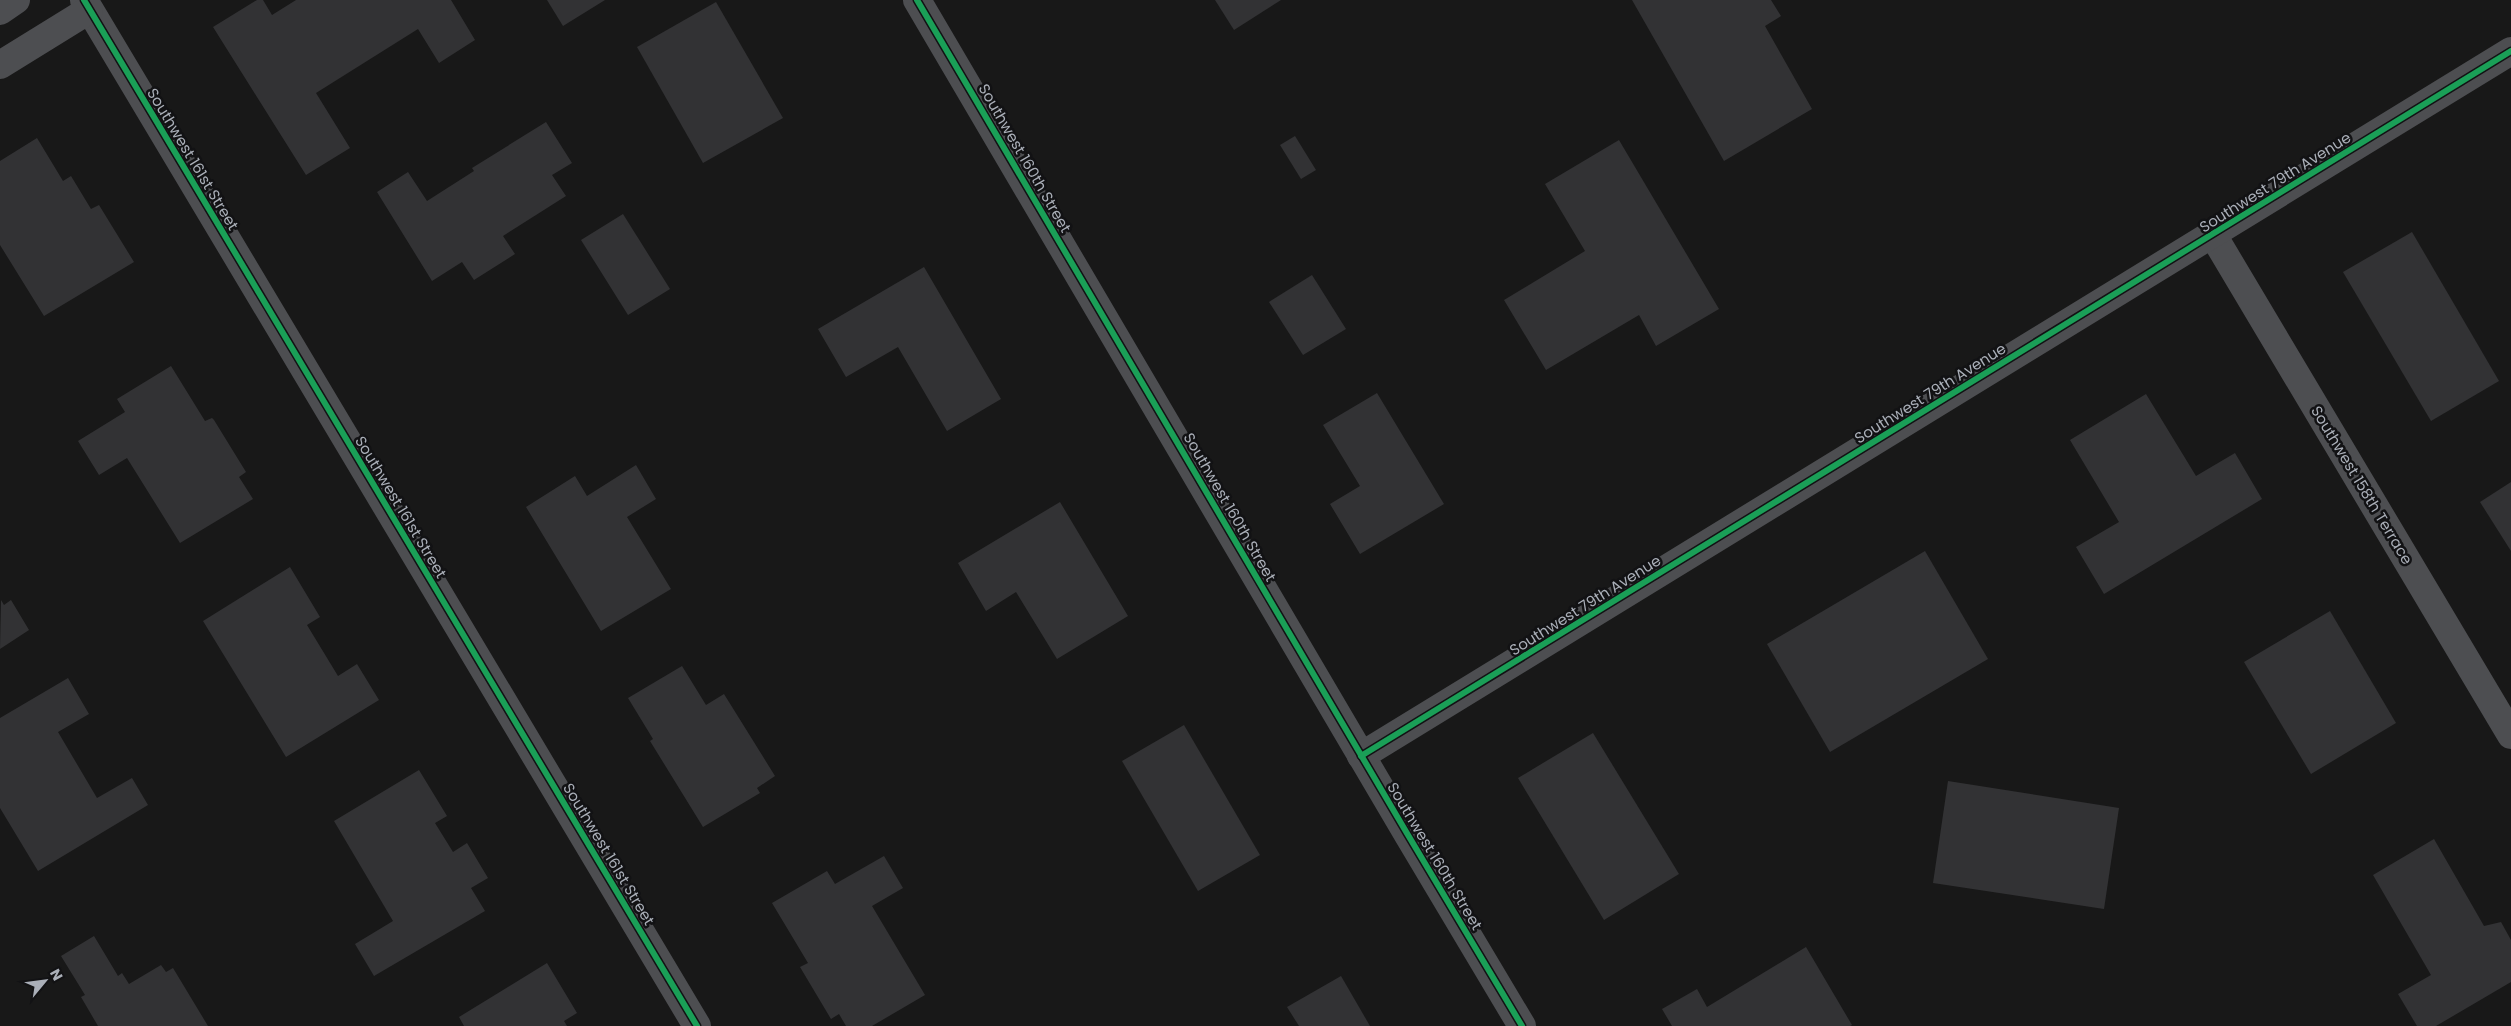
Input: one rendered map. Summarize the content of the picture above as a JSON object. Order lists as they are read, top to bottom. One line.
{"streets":{"street":["Southwest 160th Street","Southwest 161st Street","Southwest 79th Avenue","Southwest 158th Terrace"]},"crossings":[["Southwest 160th Street","Southwest 79th Avenue"],["Southwest 79th Avenue","Southwest 158th Terrace"]],"north":"top right"}
